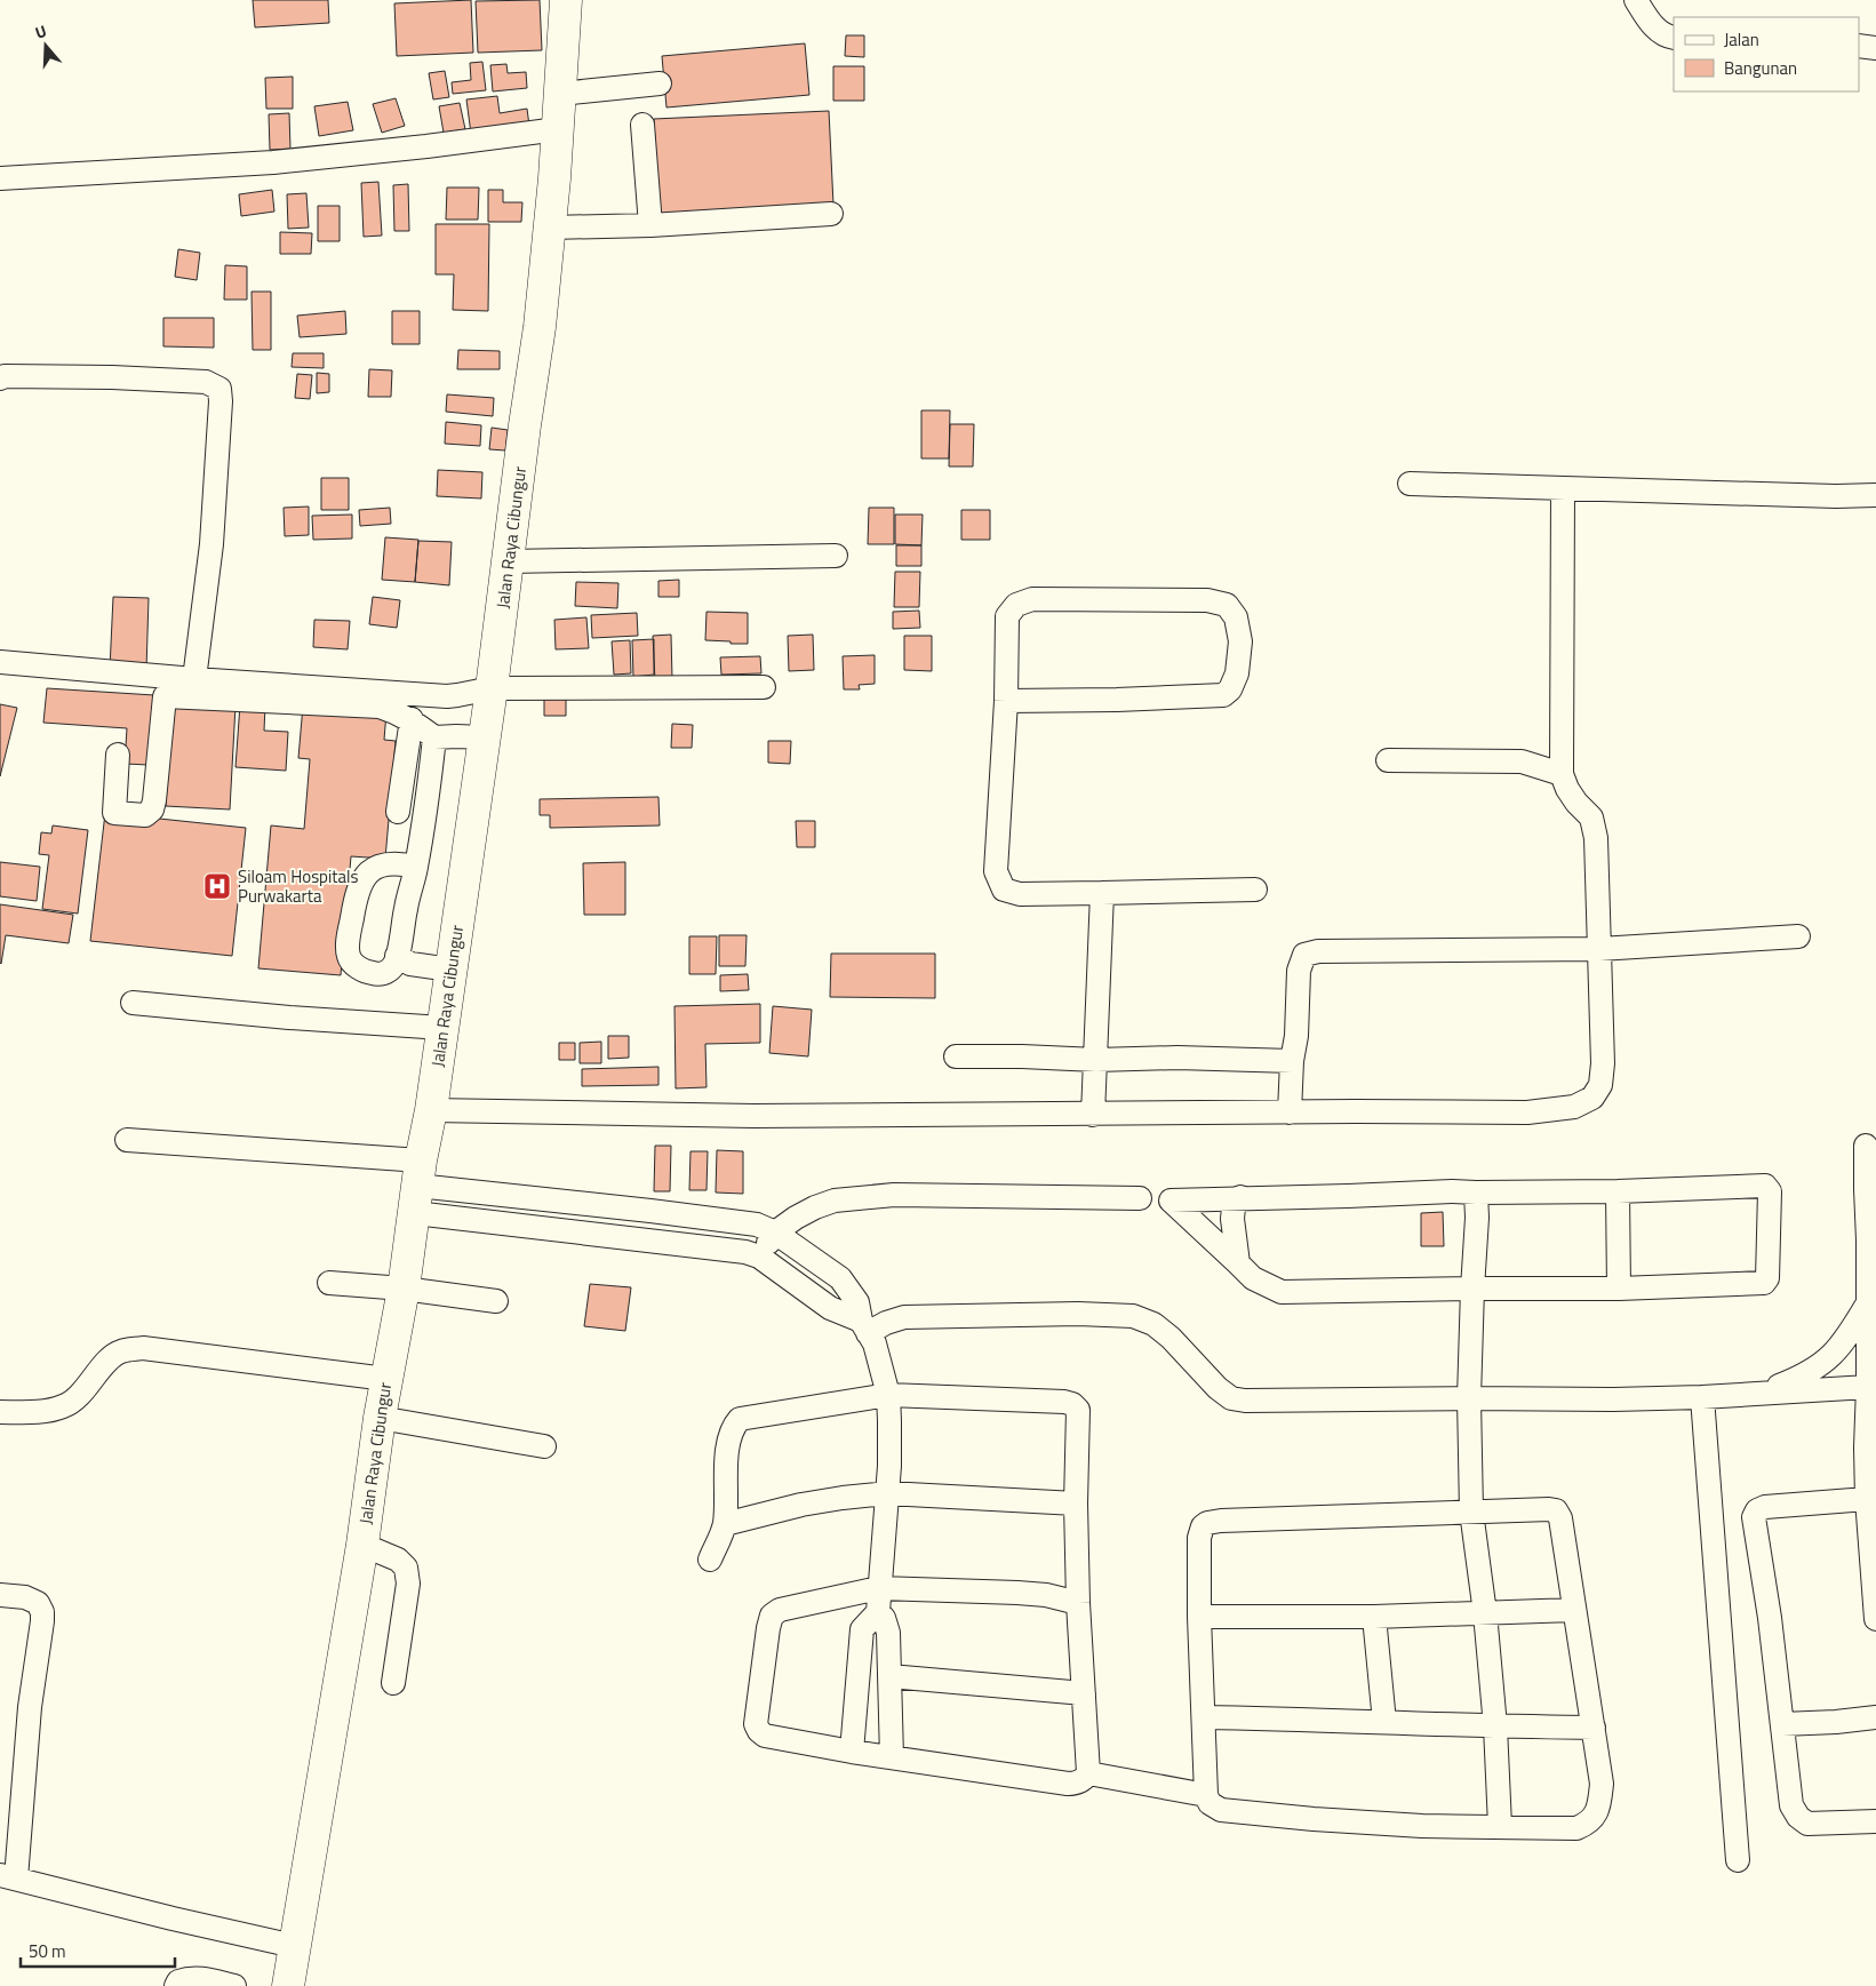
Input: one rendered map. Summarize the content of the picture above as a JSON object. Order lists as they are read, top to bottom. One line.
{"streets":{"highway":["Jalan Raya Cibungur"]},"places":{"hospital":["Siloam Hospitals Purwakarta"]},"legend":["Jalan","Bangunan"],"scale_bar":"50 m","north":"top"}
